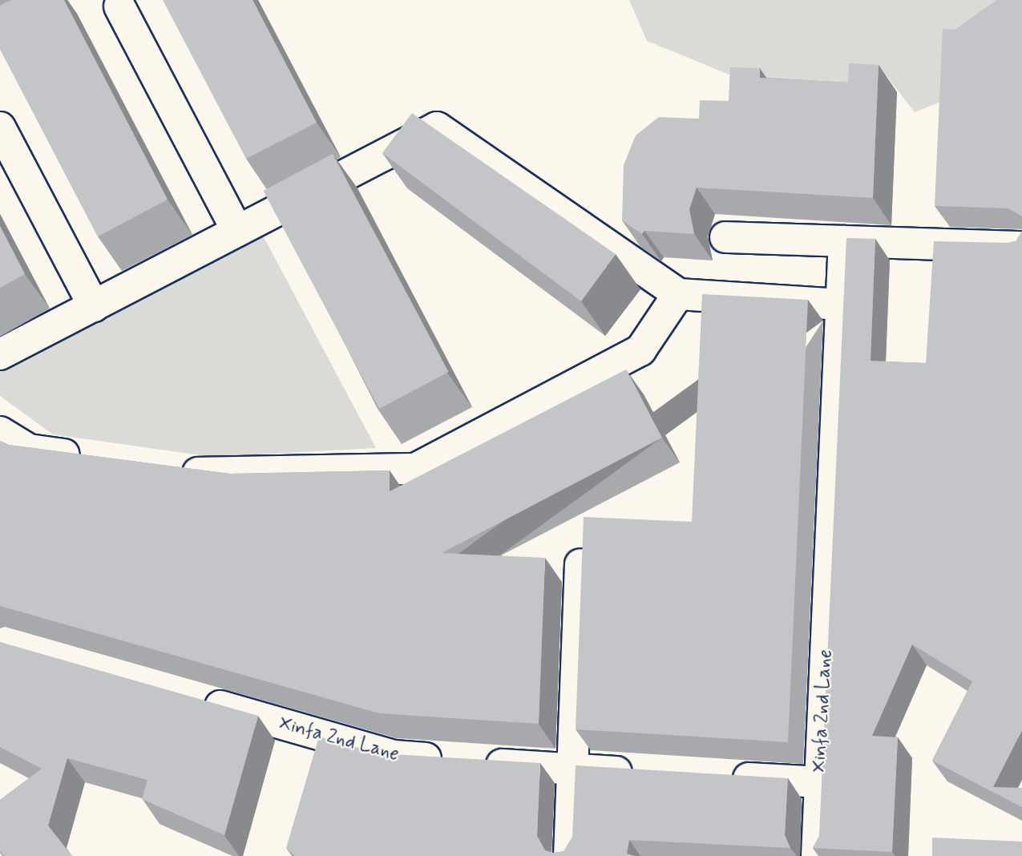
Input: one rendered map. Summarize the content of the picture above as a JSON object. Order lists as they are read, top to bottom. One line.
{"streets":{"street":["Xinfa 2nd Lane"]}}
